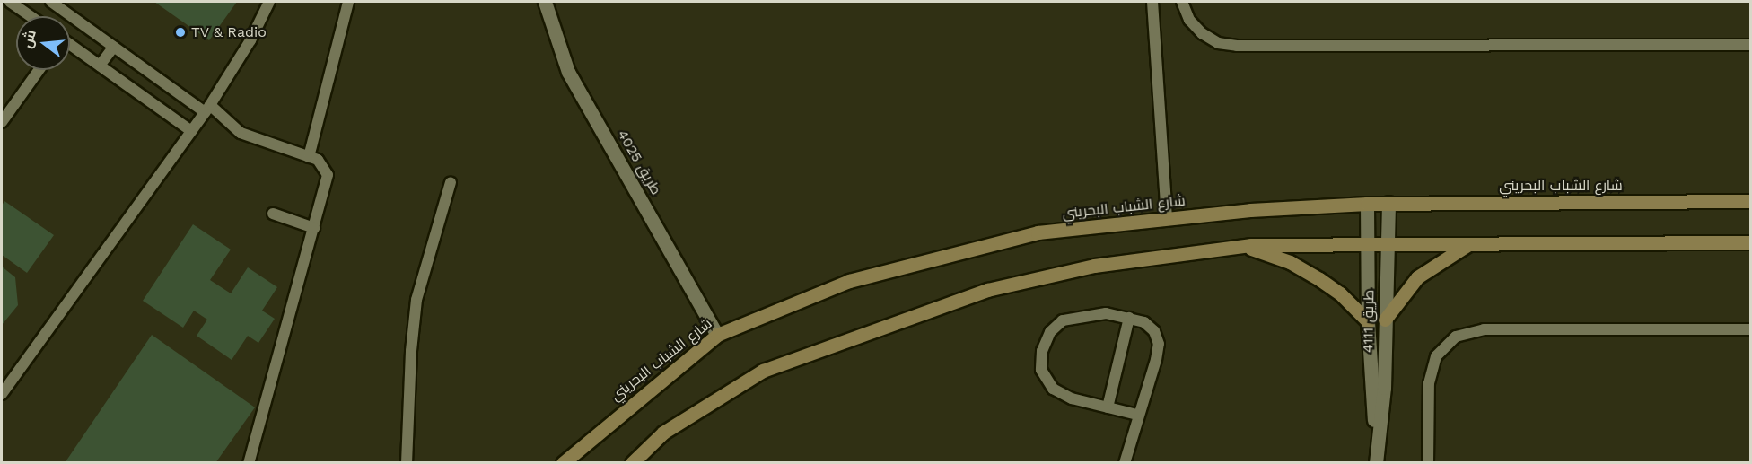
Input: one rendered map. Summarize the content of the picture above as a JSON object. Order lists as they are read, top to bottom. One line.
{"streets":{"street":["طريق 4025","شارع الشباب البحريني","طريق 4111"]},"crossings":[["طريق 4025","شارع الشباب البحريني"],["شارع الشباب البحريني","طريق 4111"]],"places":["TV & Radio"],"north":"left"}
